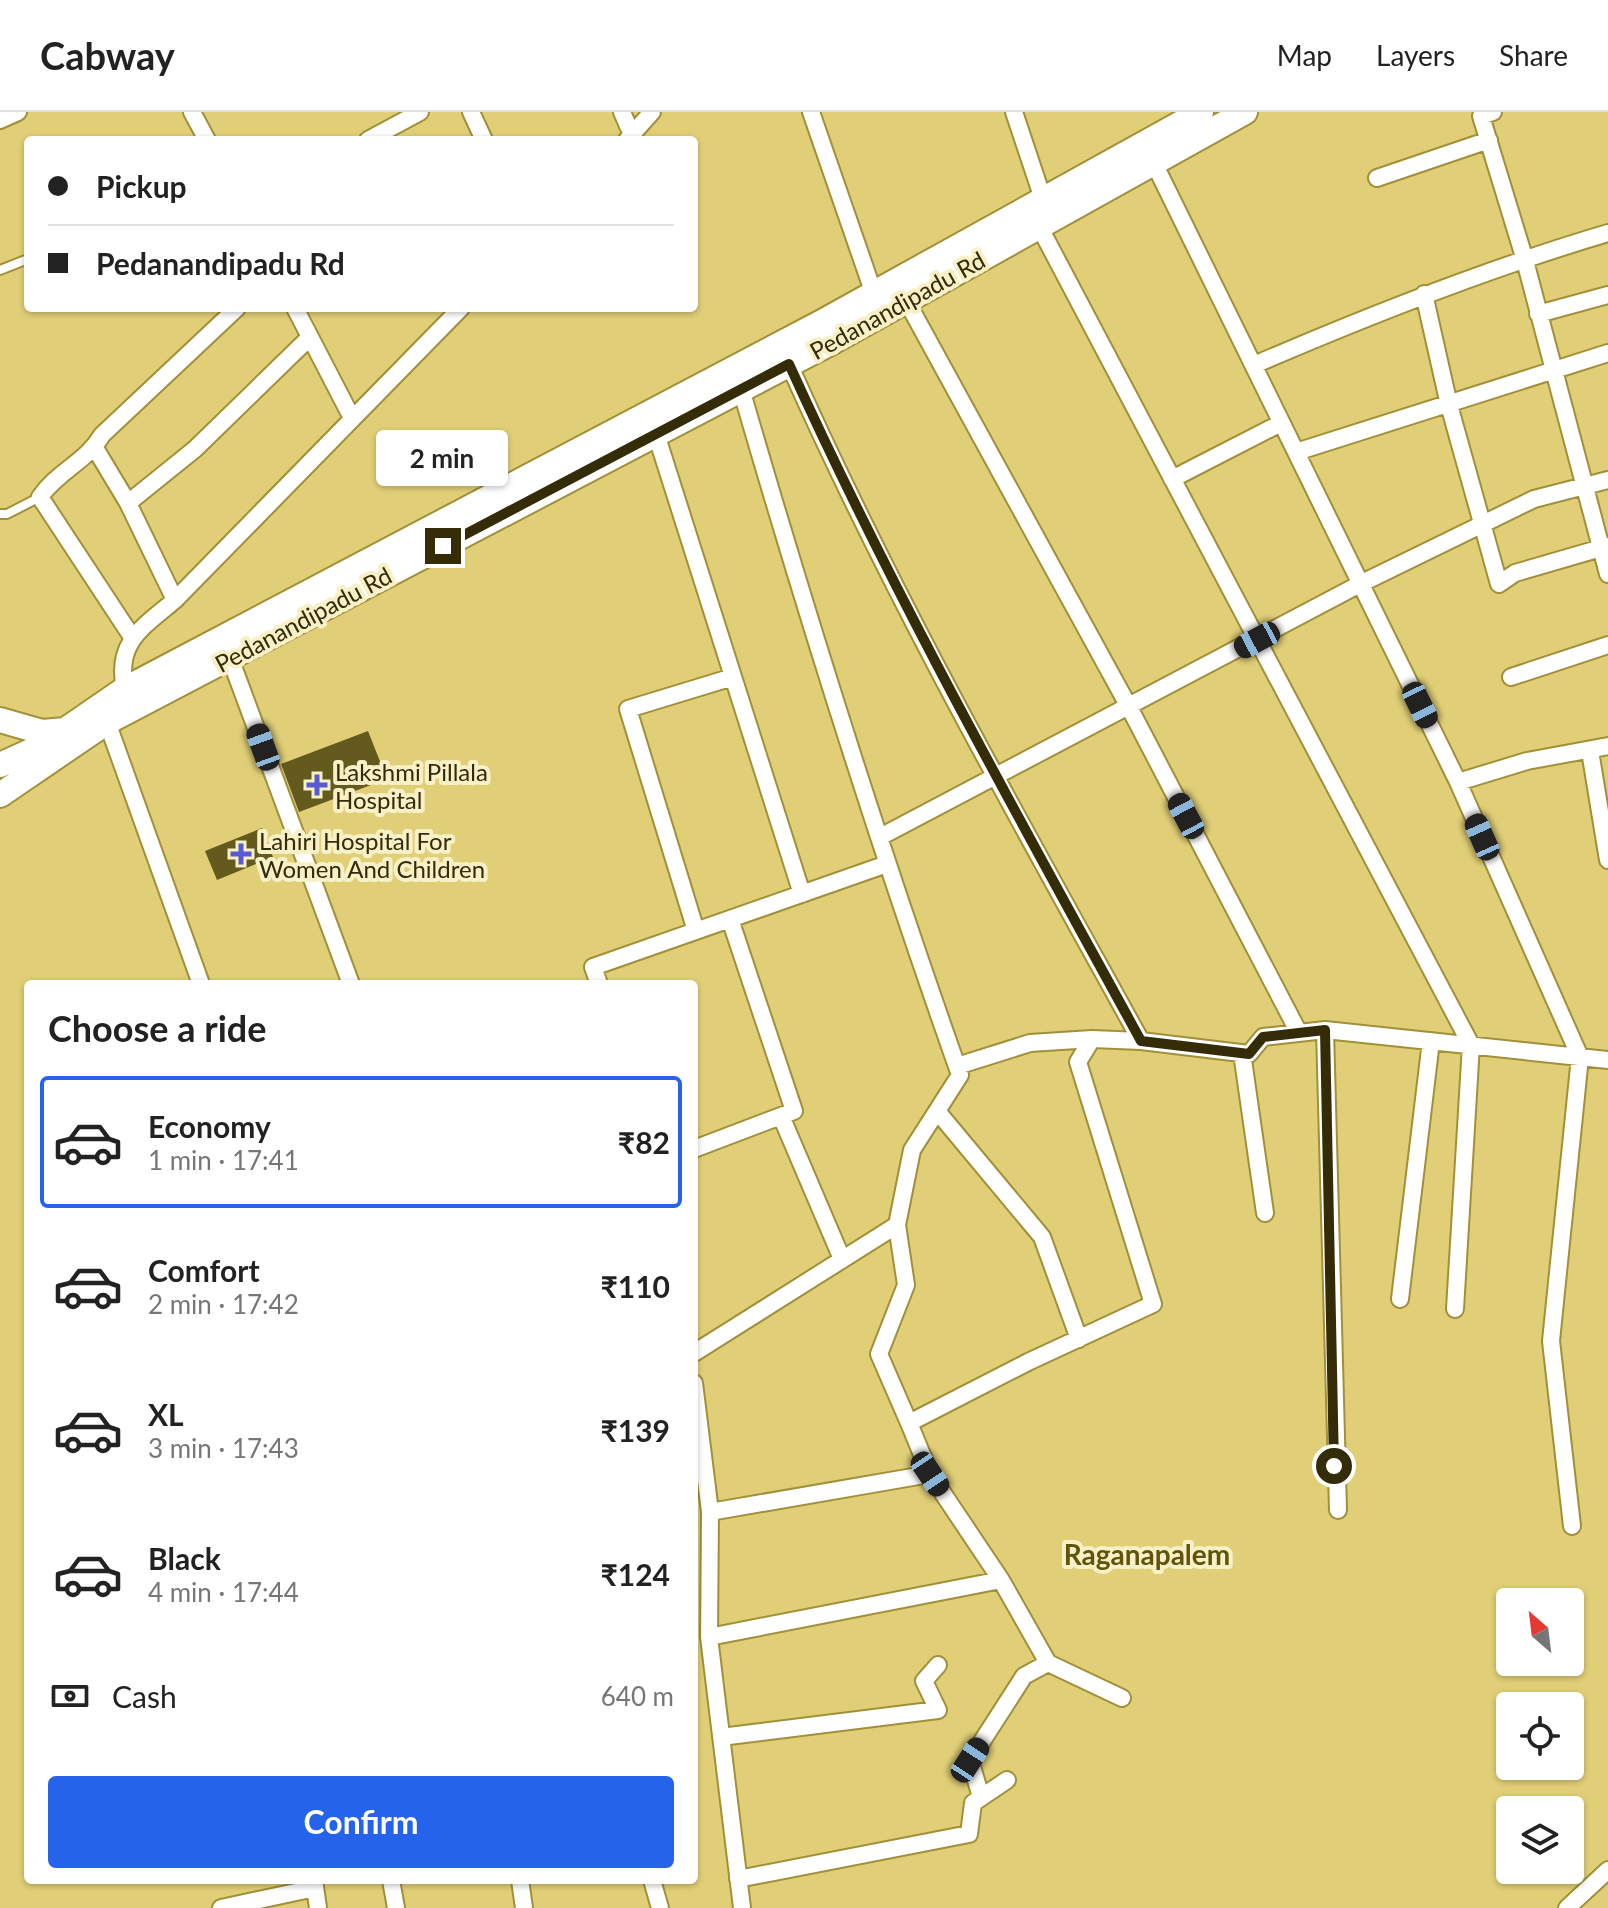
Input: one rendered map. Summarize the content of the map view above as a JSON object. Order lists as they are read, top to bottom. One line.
{"streets":{"main road":["Pedanandipadu Rd"]},"districts":["Raganapalem"],"places":{"health":["Lakshmi Pillala Hospital","Lahiri Hospital For Women And Children"]},"north":"top left","page":{"header":"Cabway","nav":["Map","Layers","Share"],"banner":["Pickup","Pedanandipadu Rd"],"bubble":"2 min","heading":"Choose a ride","list":[{"name":"Economy","note":"1 min · 17:41","value":"₹82"},{"name":"Comfort","note":"2 min · 17:42","value":"₹110"},{"name":"XL","note":"3 min · 17:43","value":"₹139"},{"name":"Black","note":"4 min · 17:44","value":"₹124"}],"pay":["Cash","640 m"],"buttons":"Confirm"}}
